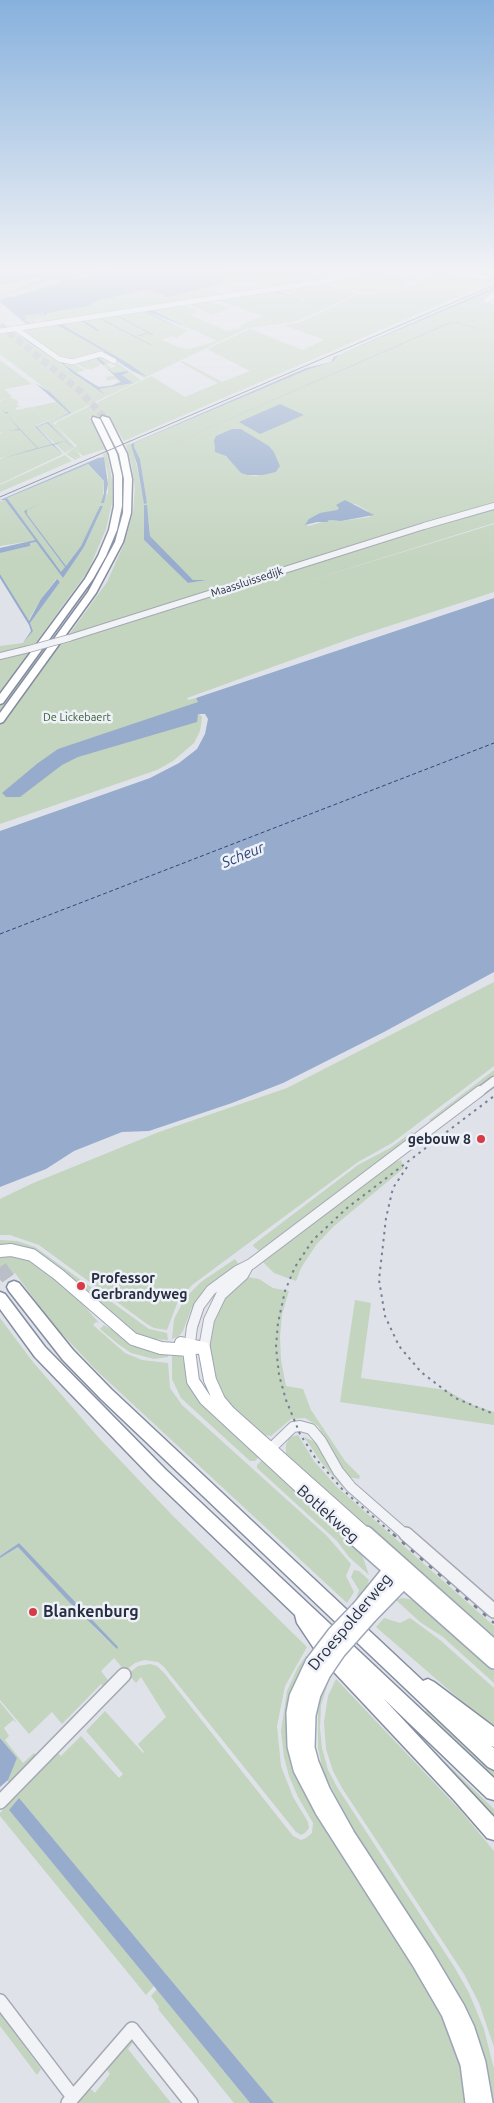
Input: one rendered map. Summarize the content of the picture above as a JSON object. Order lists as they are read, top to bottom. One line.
{"streets":{"main road":["Botlekweg","Droespolderweg"],"street":["Maassluissedijk"]},"crossings":[["Botlekweg","Droespolderweg"]],"water":["Scheur"],"parks":["De Lickebaert"],"places":["gebouw 8","Professor Gerbrandyweg","Blankenburg"]}
